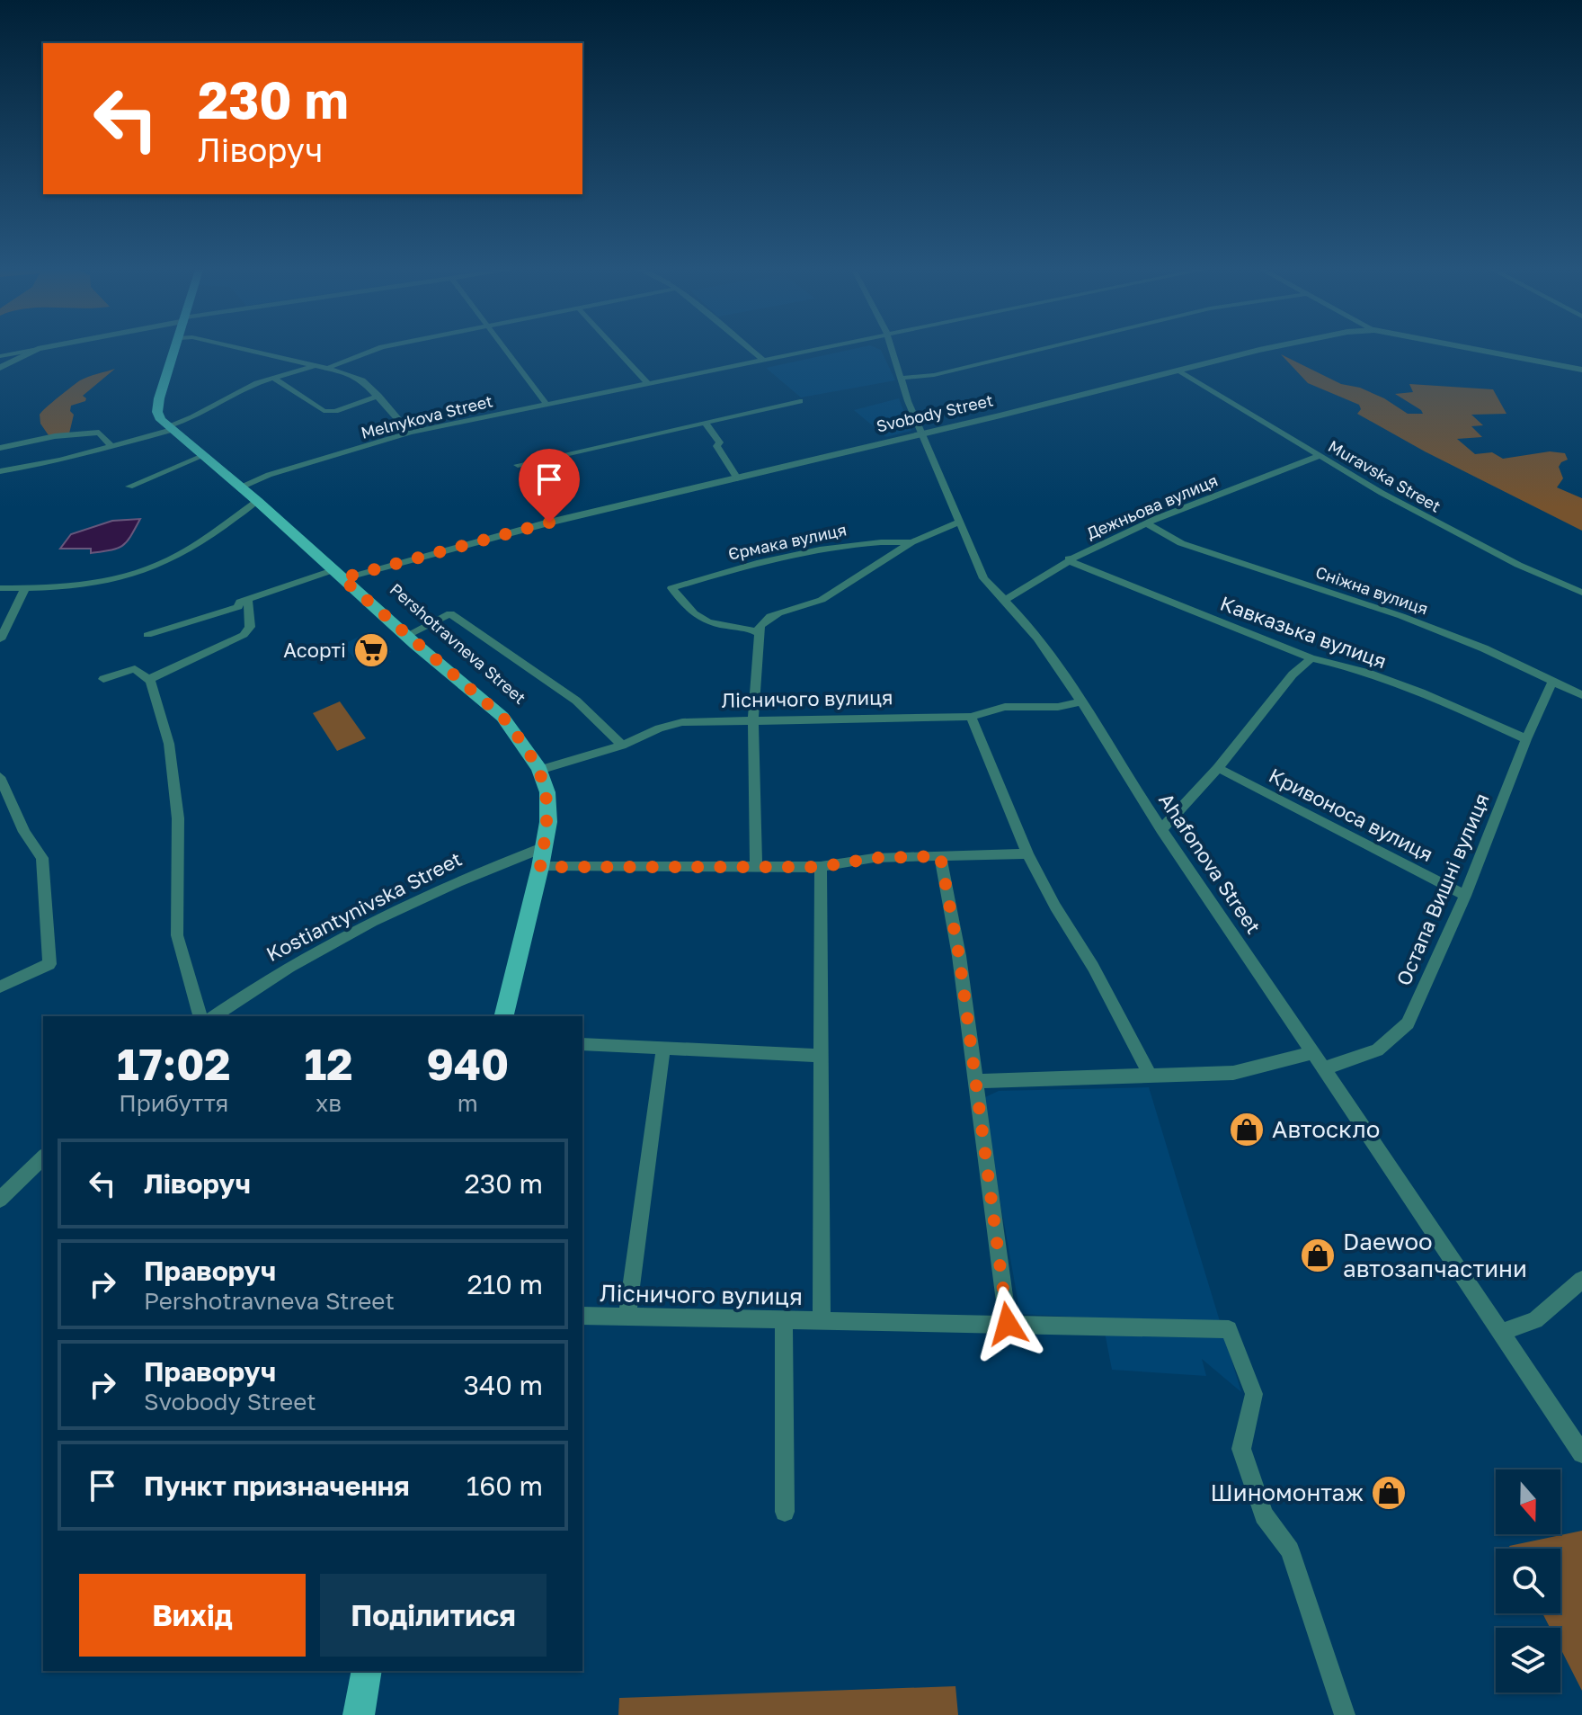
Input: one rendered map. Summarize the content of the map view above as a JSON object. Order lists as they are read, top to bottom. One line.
{"streets":{"main road":["Pershotravneva Street"],"street":["Svobody Street","Melnykova Street","Muravska Street","Дежньова вулиця","Єрмака вулиця","Сніжна вулиця","Кавказька вулиця","Лісничого вулиця","Кривоноса вулиця","Ahafonova Street","Остапа Вишні вулиця","Kostiantynivska Street"]},"crossings":[["Svobody Street","Muravska Street"],["Svobody Street","Pershotravneva Street"],["Svobody Street","Ahafonova Street"],["Melnykova Street","Pershotravneva Street"],["Muravska Street","Дежньова вулиця"],["Дежньова вулиця","Сніжна вулиця"],["Дежньова вулиця","Кавказька вулиця"],["Дежньова вулиця","Ahafonova Street"],["Єрмака вулиця","Ahafonova Street"],["Сніжна вулиця","Остапа Вишні вулиця"],["Кавказька вулиця","Остапа Вишні вулиця"],["Pershotravneva Street","Лісничого вулиця"],["Pershotravneva Street","Kostiantynivska Street"],["Лісничого вулиця","Ahafonova Street"],["Кривоноса вулиця","Остапа Вишні вулиця"],["Ahafonova Street","Остапа Вишні вулиця"]],"places":{"supermarket":["Асорті"],"shop":["Автоскло","Daewoo автозапчастини","Шиномонтаж"]},"north":"bottom","page":{"turn":["230 m","Ліворуч"],"eta":["17:02","Прибуття","12","хв","940","m"],"list":[{"name":"Ліворуч","value":"230 m"},{"name":"Праворуч","note":"Pershotravneva Street","value":"210 m"},{"name":"Праворуч","note":"Svobody Street","value":"340 m"},{"name":"Пункт призначення","value":"160 m"}],"buttons":["Вихід","Поділитися"]}}
